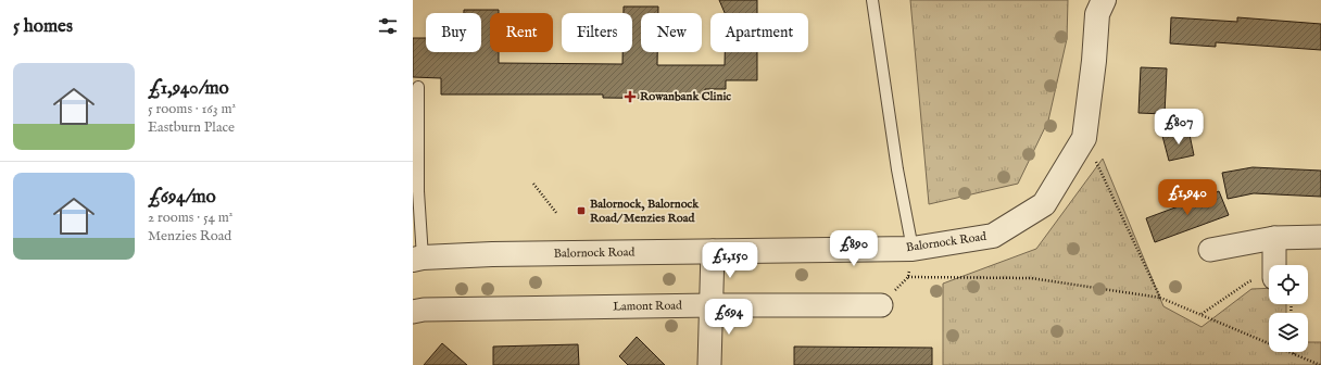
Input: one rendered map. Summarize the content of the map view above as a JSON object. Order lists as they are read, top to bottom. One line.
{"streets":{"street":["Balornock Road","Lamont Road"]},"places":{"health":["Rowanbank Clinic"],"transit":["Balornock, Balornock Road/ Menzies Road"]},"page":{"heading":"5 homes","chip":["Buy","Rent","Filters","New","Apartment"],"list":[{"name":"£1,940/mo","note":"5 rooms · 163 m² · Eastburn Place"},{"name":"£694/mo","note":"2 rooms · 54 m² · Menzies Road"}],"price":["£807","£1,940","£890","£1,150","£694"]}}
